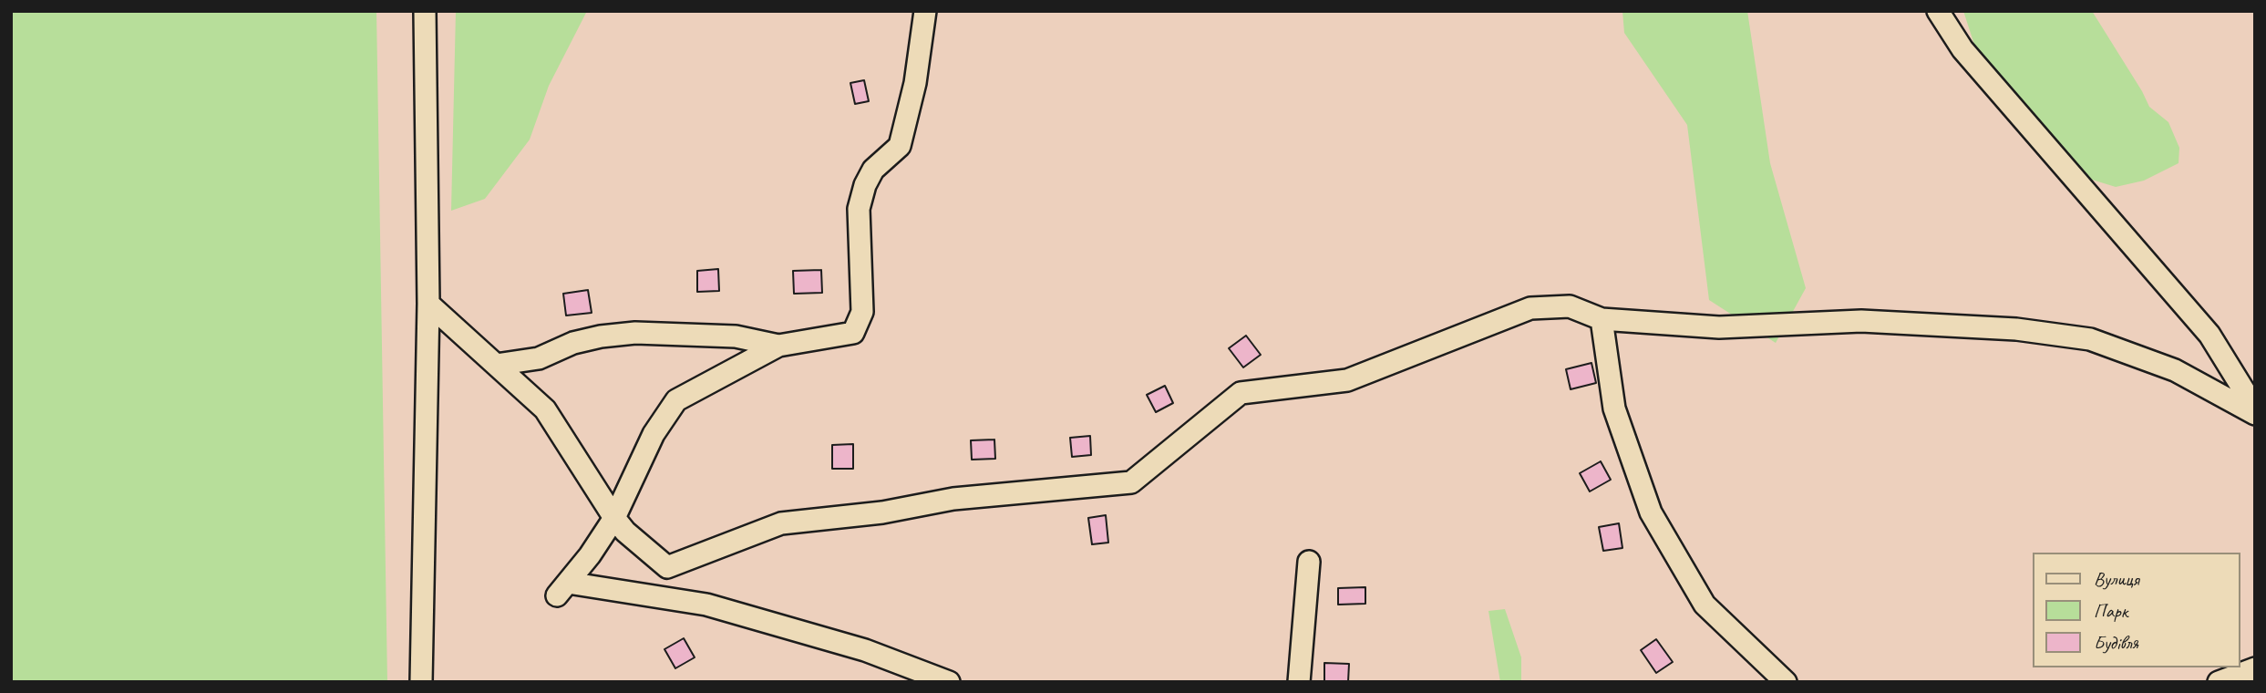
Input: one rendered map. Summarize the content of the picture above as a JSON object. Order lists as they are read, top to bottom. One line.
{"legend":["Вулиця","Парк","Будівля"]}
